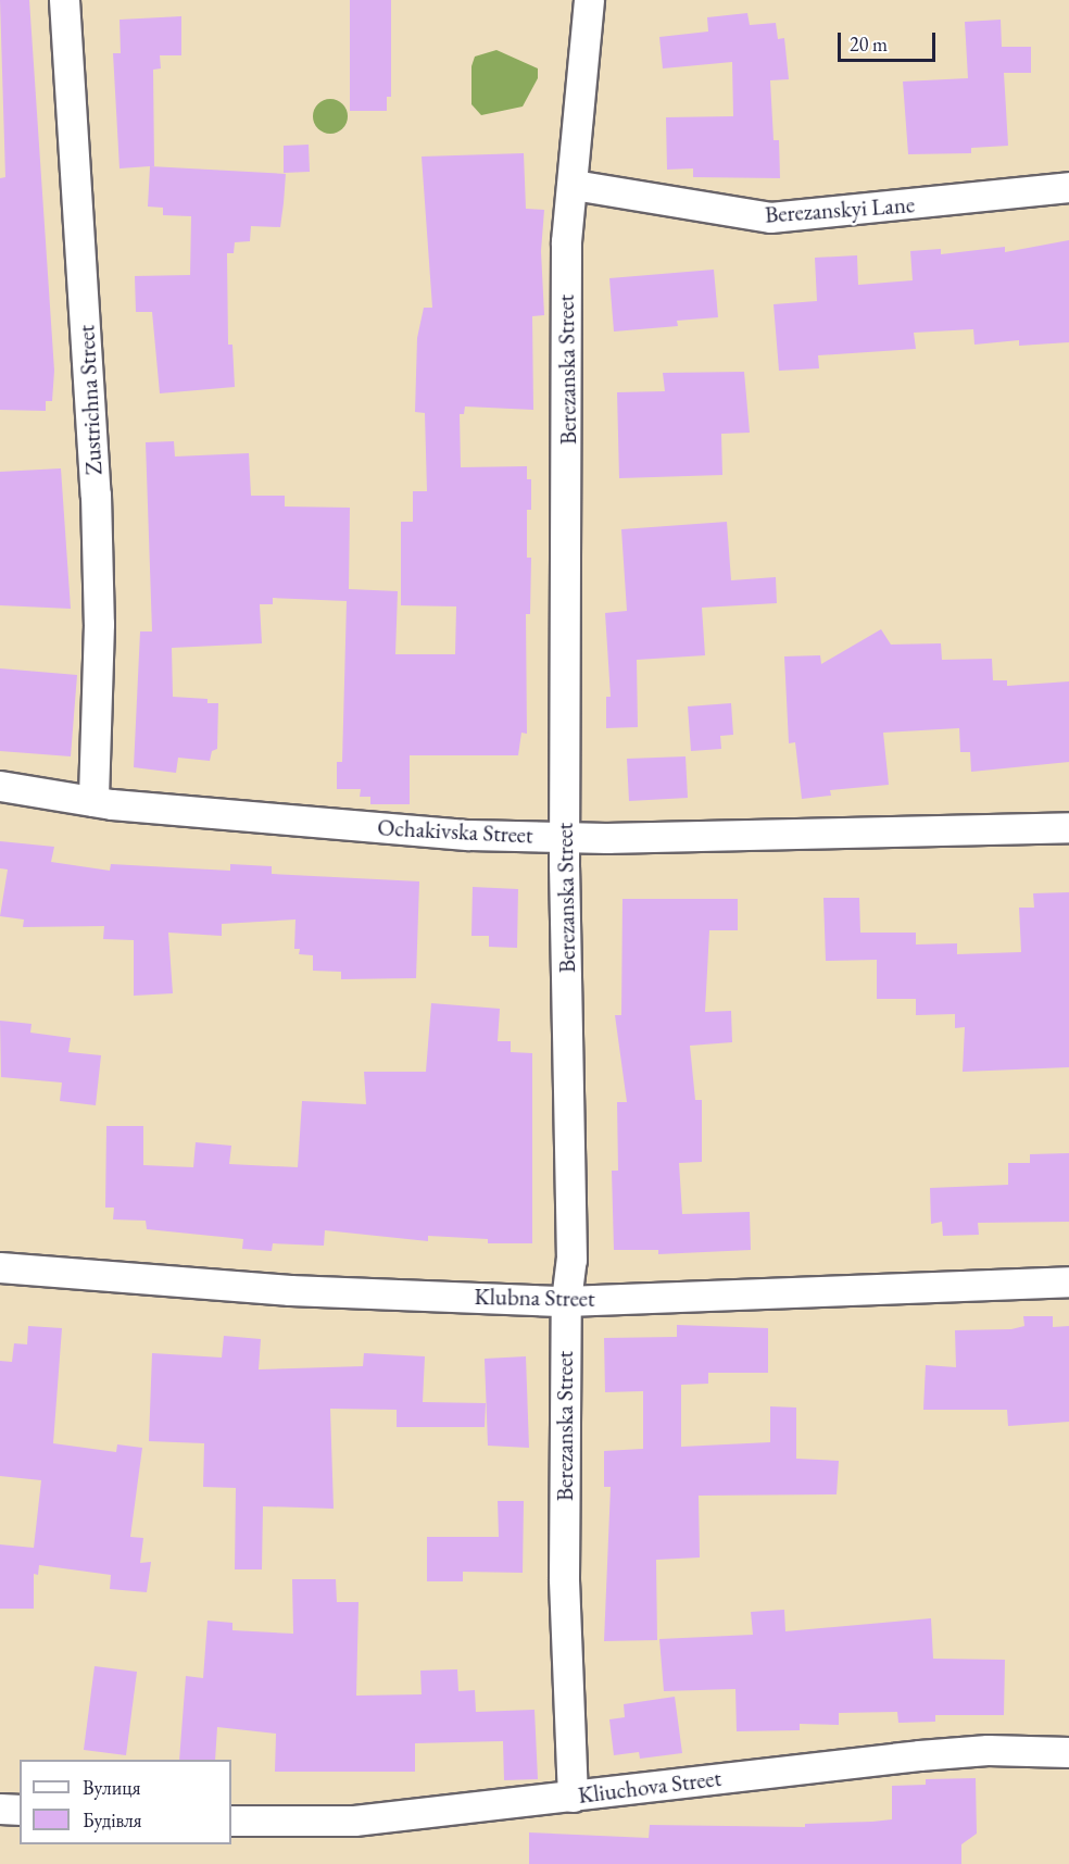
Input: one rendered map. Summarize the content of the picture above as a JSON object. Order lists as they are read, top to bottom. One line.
{"streets":{"street":["Berezanskyi Lane","Berezanska Street","Zustrichna Street","Ochakivska Street","Klubna Street","Kliuchova Street"]},"crossings":[["Berezanskyi Lane","Berezanska Street"],["Berezanska Street","Ochakivska Street"],["Berezanska Street","Klubna Street"],["Berezanska Street","Kliuchova Street"],["Zustrichna Street","Ochakivska Street"]],"legend":["Вулиця","Будівля"],"scale_bar":"20 m"}
